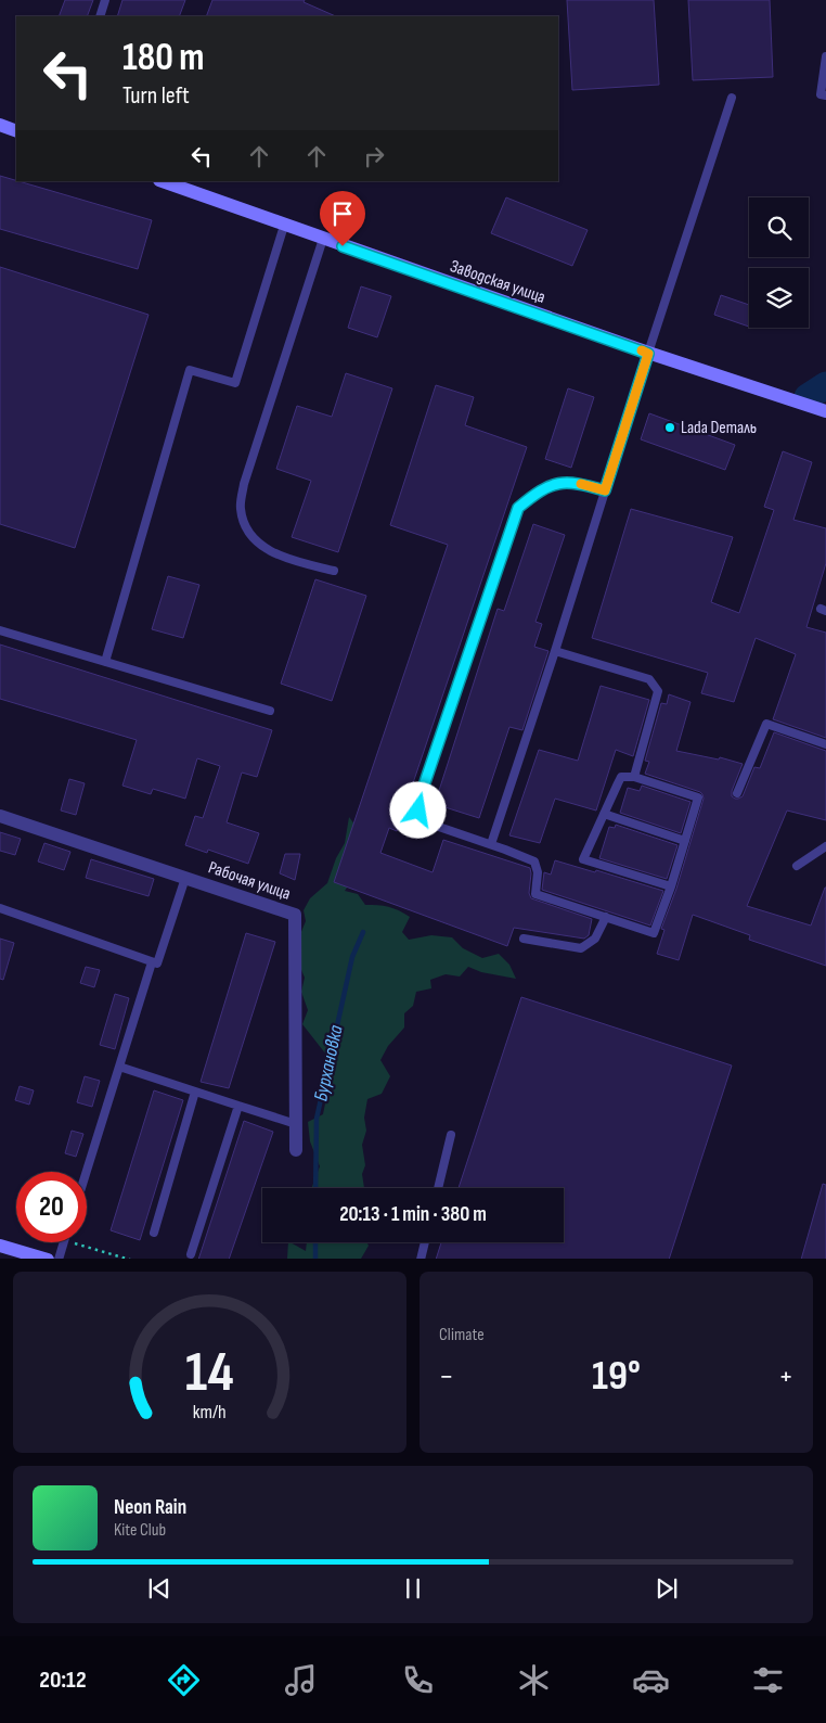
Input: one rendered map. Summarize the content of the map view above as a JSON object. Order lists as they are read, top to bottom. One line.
{"streets":{"street":["Заводская улица","Рабочая улица"]},"water":["Бурхановка"],"places":["Lada Dеталь"],"page":{"turn":["180 m","Turn left"],"limit":"20","trip":"20:13 · 1 min · 380 m","tile":"Climate","heat":["−","19°","+"],"song":["Neon Rain","Kite Club"],"tabs":"20:12","gauge":["14","km/h"]}}
